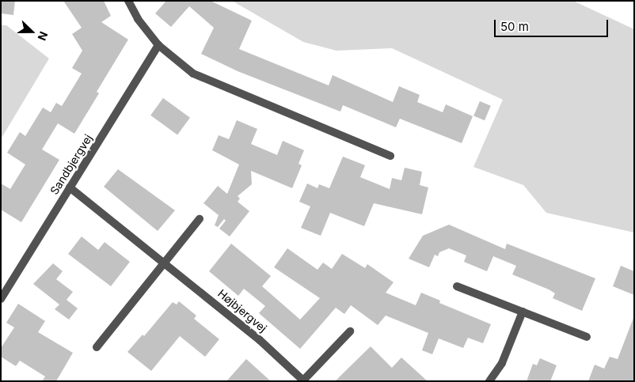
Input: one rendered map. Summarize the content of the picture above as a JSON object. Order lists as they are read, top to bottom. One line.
{"streets":{"street":["Sandbjergvej","Højbjergvej"]},"crossings":[["Sandbjergvej","Højbjergvej"]],"scale_bar":"50 m","north":"right"}
